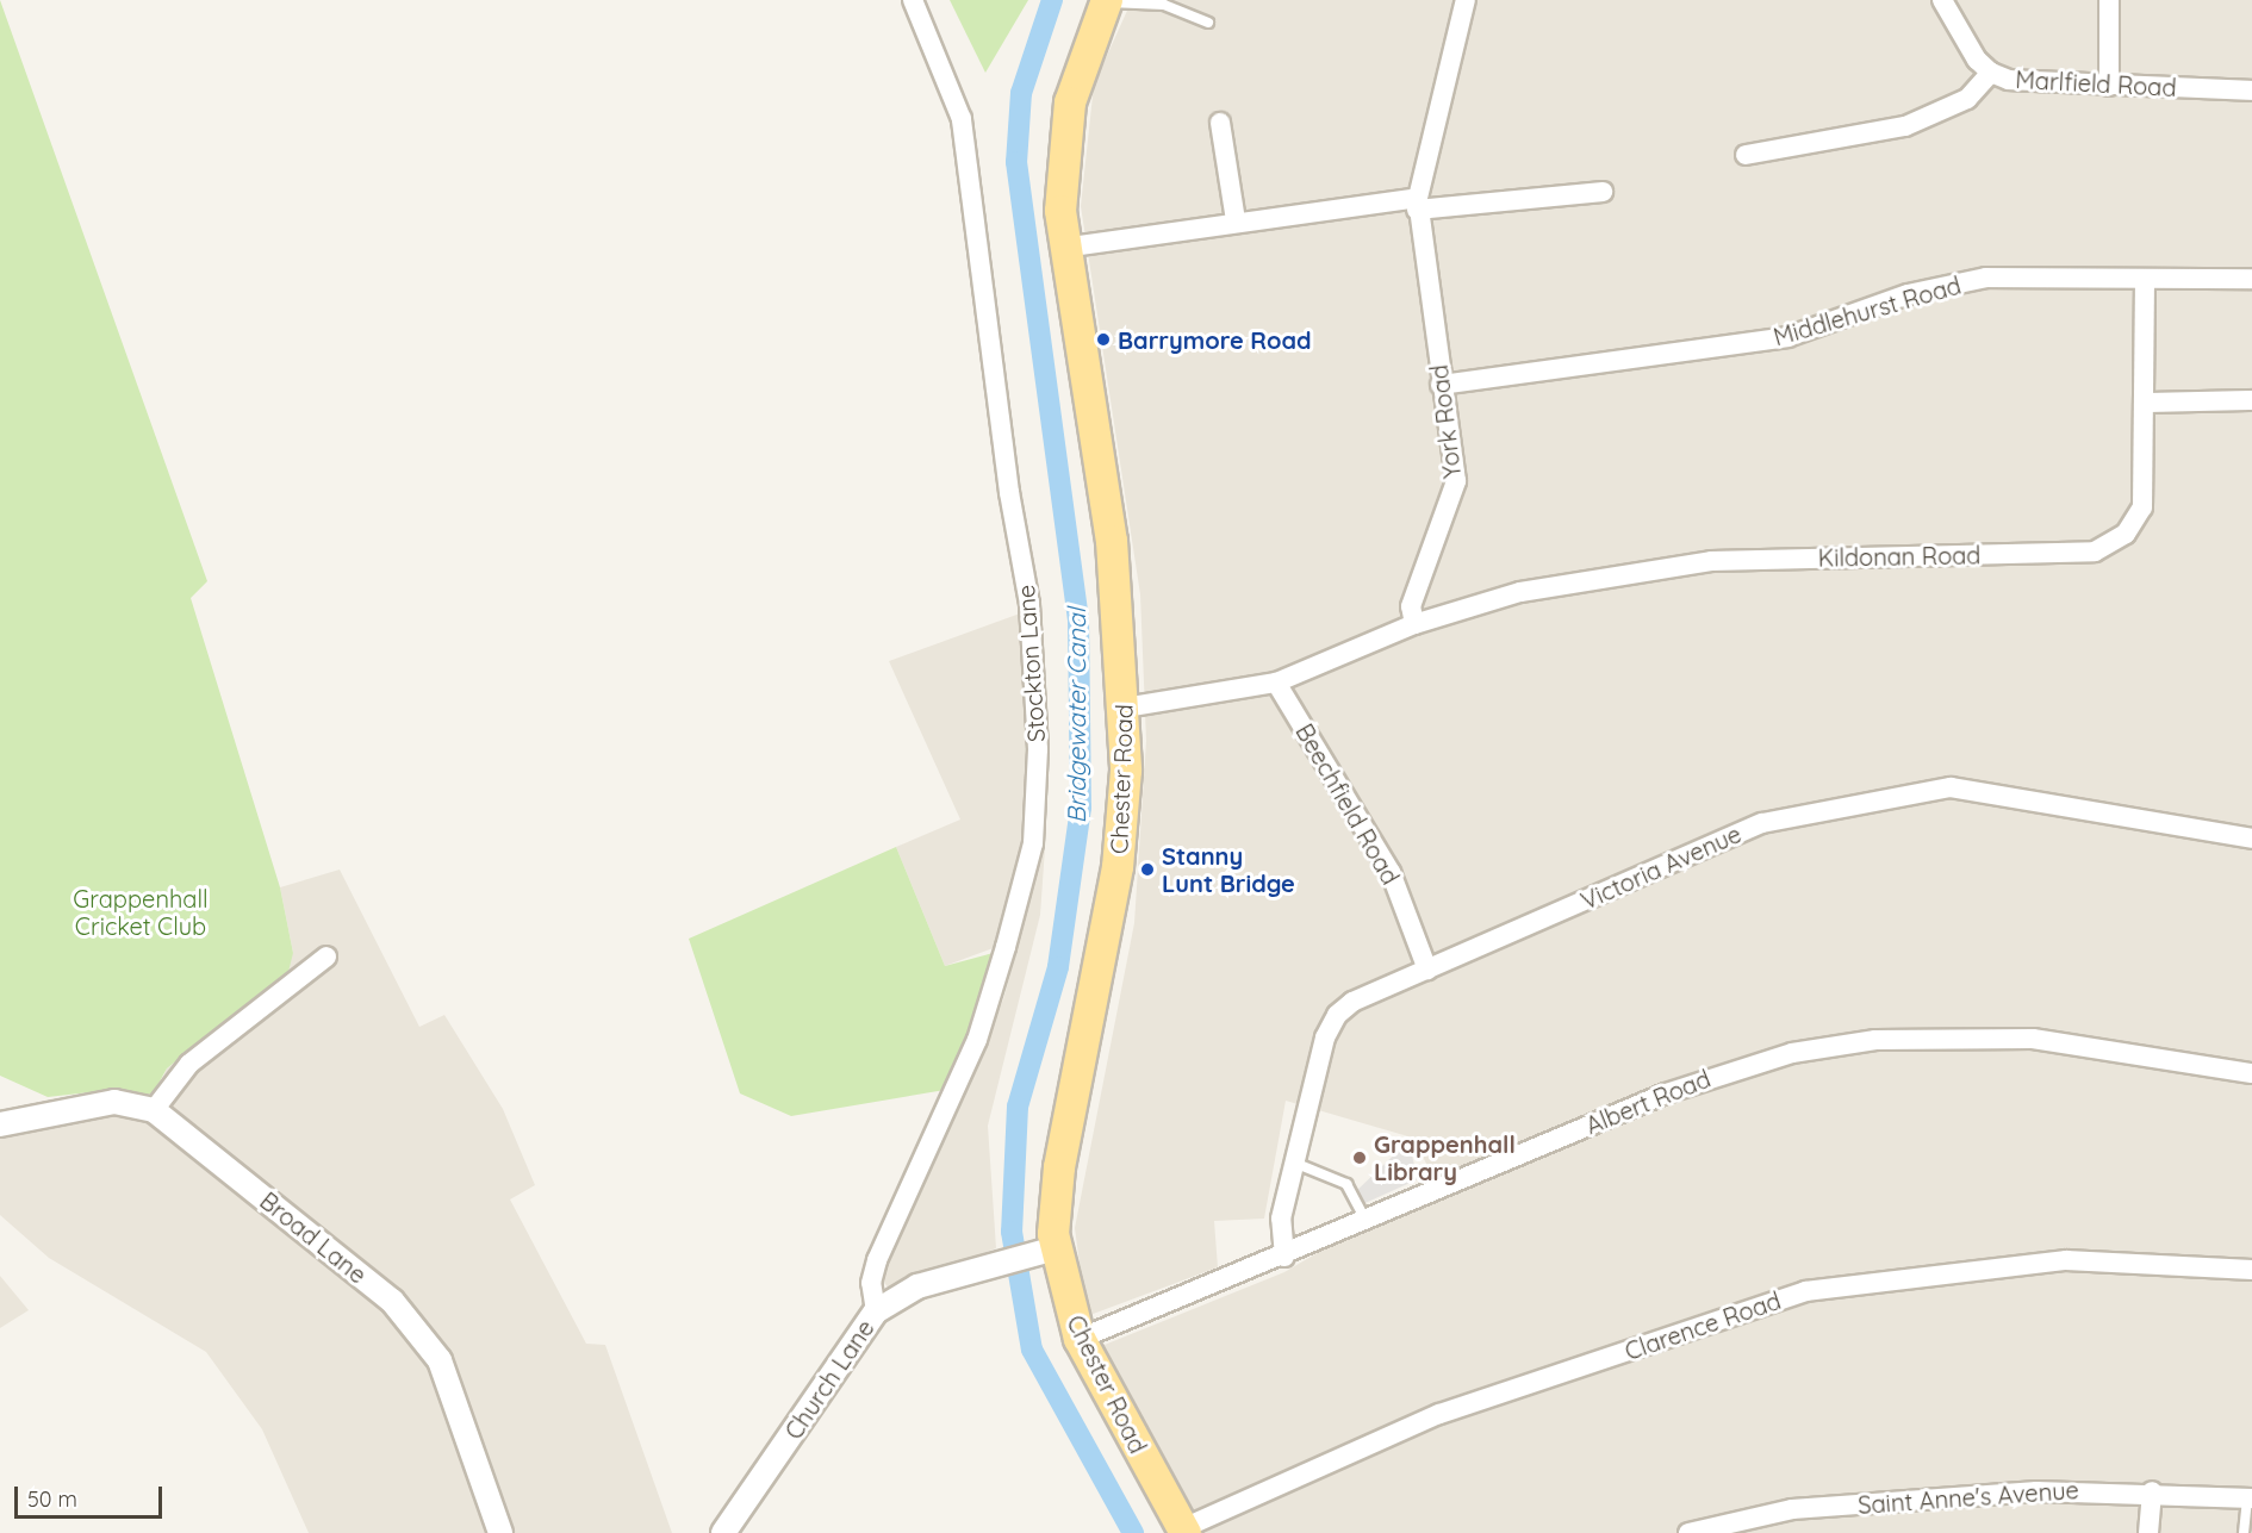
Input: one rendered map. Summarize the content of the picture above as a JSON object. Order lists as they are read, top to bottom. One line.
{"streets":{"main road":["Chester Road"],"street":["Marlfield Road","Middlehurst Road","York Road","Kildonan Road","Stockton Lane","Beechfield Road","Victoria Avenue","Albert Road","Broad Lane","Clarence Road","Church Lane","Saint Anne's Avenue"]},"crossings":[["Middlehurst Road","York Road"],["Middlehurst Road","Kildonan Road"],["York Road","Kildonan Road"],["Stockton Lane","Church Lane"],["Chester Road","Albert Road"],["Chester Road","Clarence Road"],["Chester Road","Church Lane"],["Beechfield Road","Victoria Avenue"],["Victoria Avenue","Albert Road"]],"water":["Bridgewater Canal"],"parks":["Grappenhall Cricket Club"],"places":["Barrymore Road","Stanny Lunt Bridge","Grappenhall Library"],"scale_bar":"50 m"}
